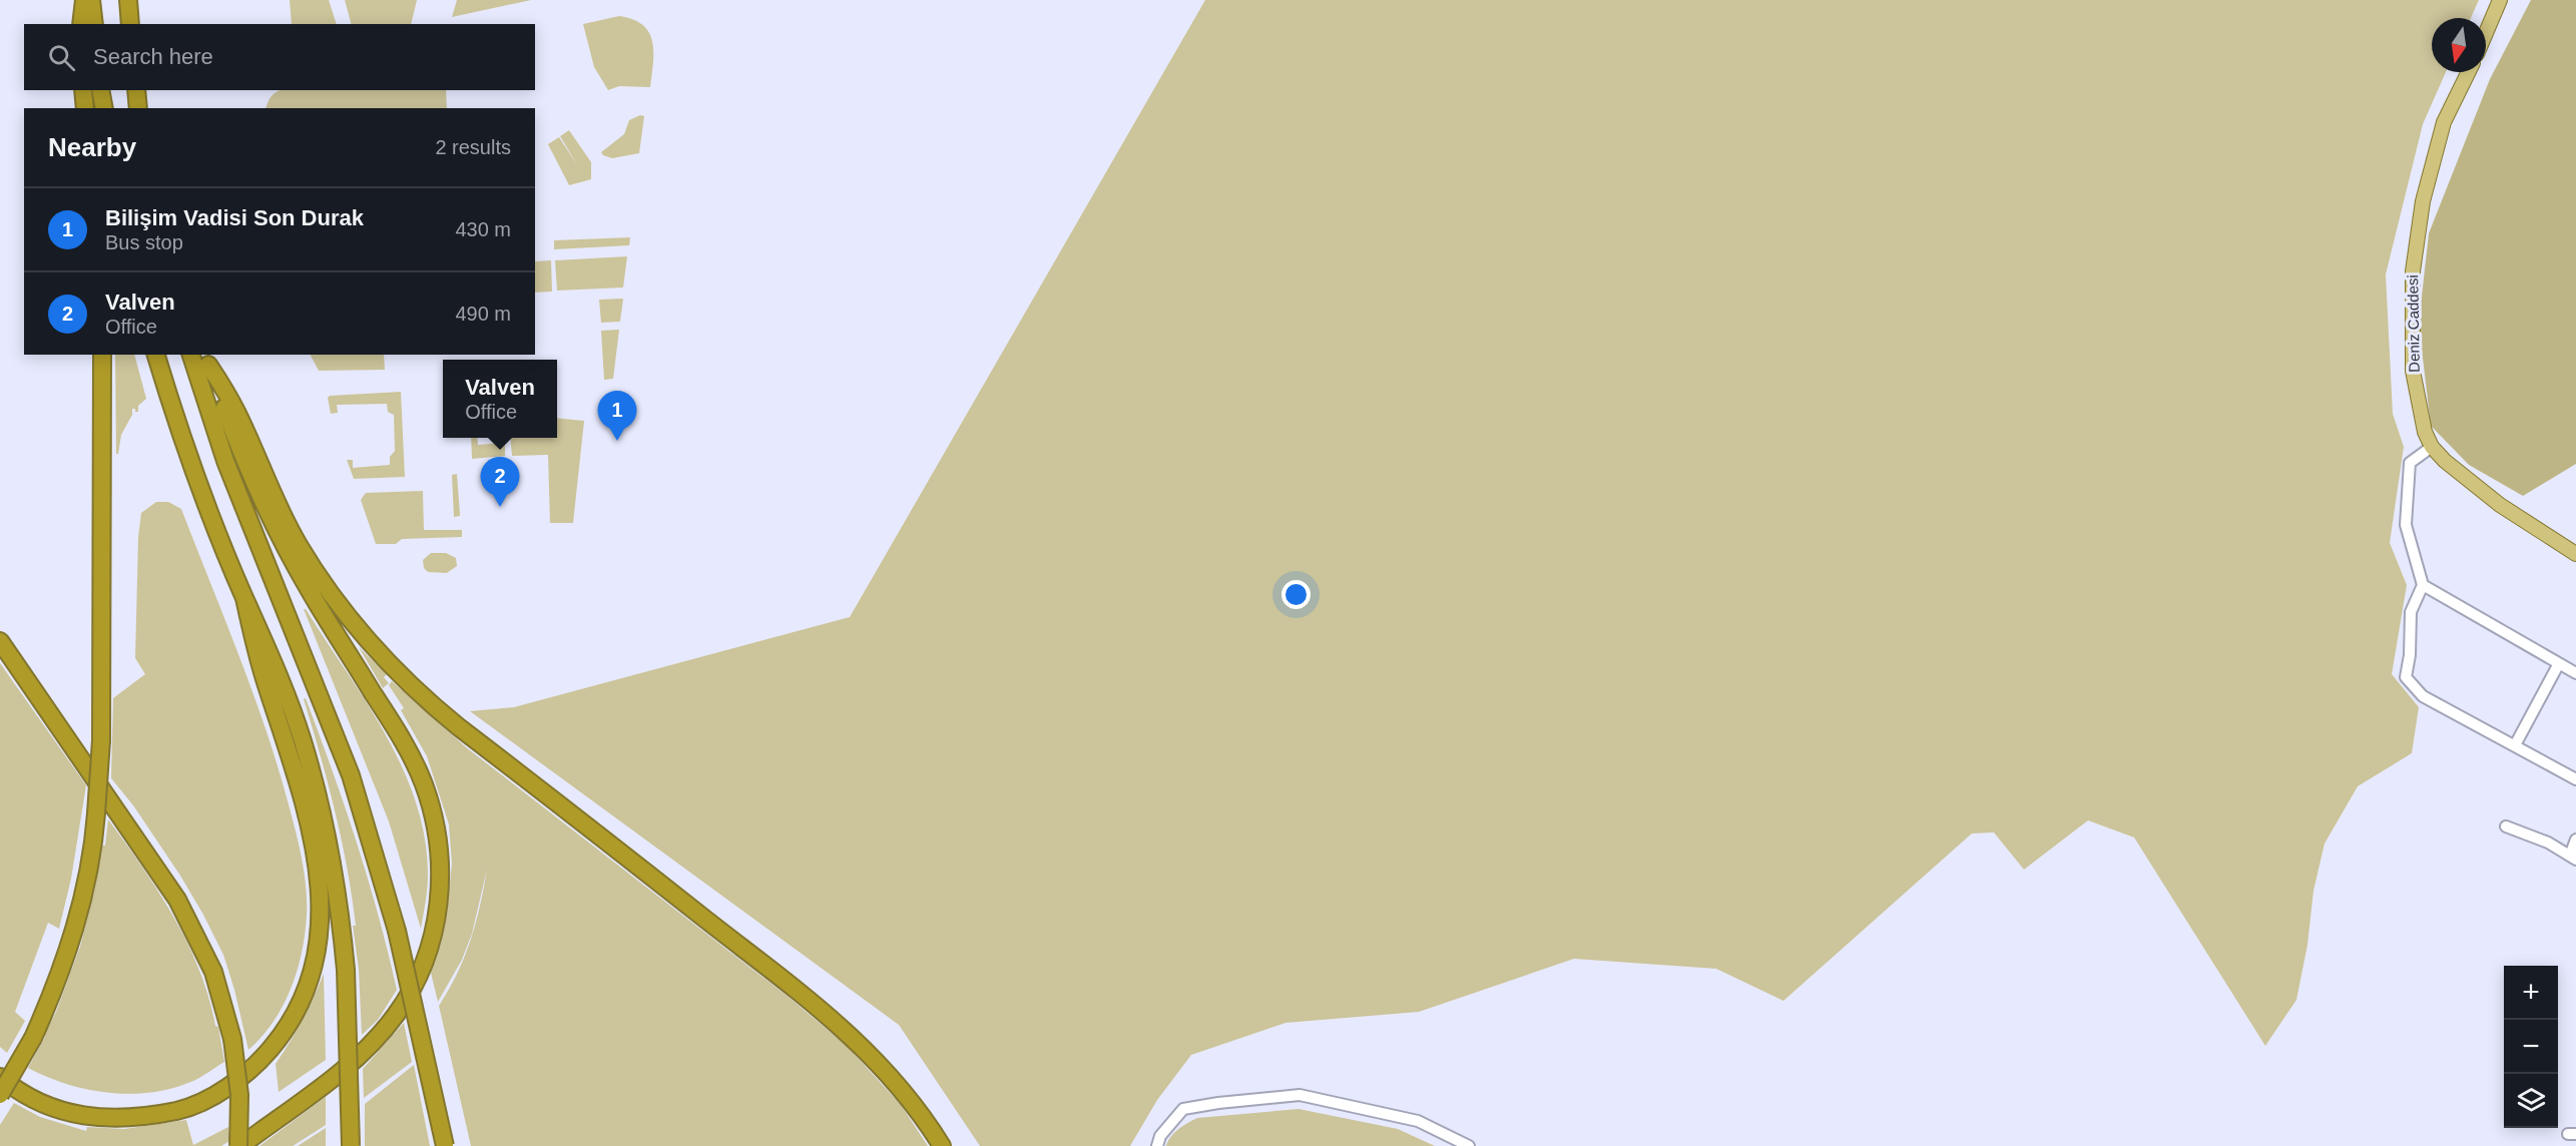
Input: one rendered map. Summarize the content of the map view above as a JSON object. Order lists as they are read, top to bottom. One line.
{"streets":{"main road":["Deniz Caddesi"]},"north":"bottom","page":{"search":"Search here","heading":["Nearby","2 results"],"list":[{"mark":"1","name":"Bilişim Vadisi Son Durak","note":"Bus stop","value":"430 m"},{"mark":"2","name":"Valven","note":"Office","value":"490 m"}],"popup":["Valven","Office"],"pins":["1","2"],"map_buttons":["+","−"]}}
